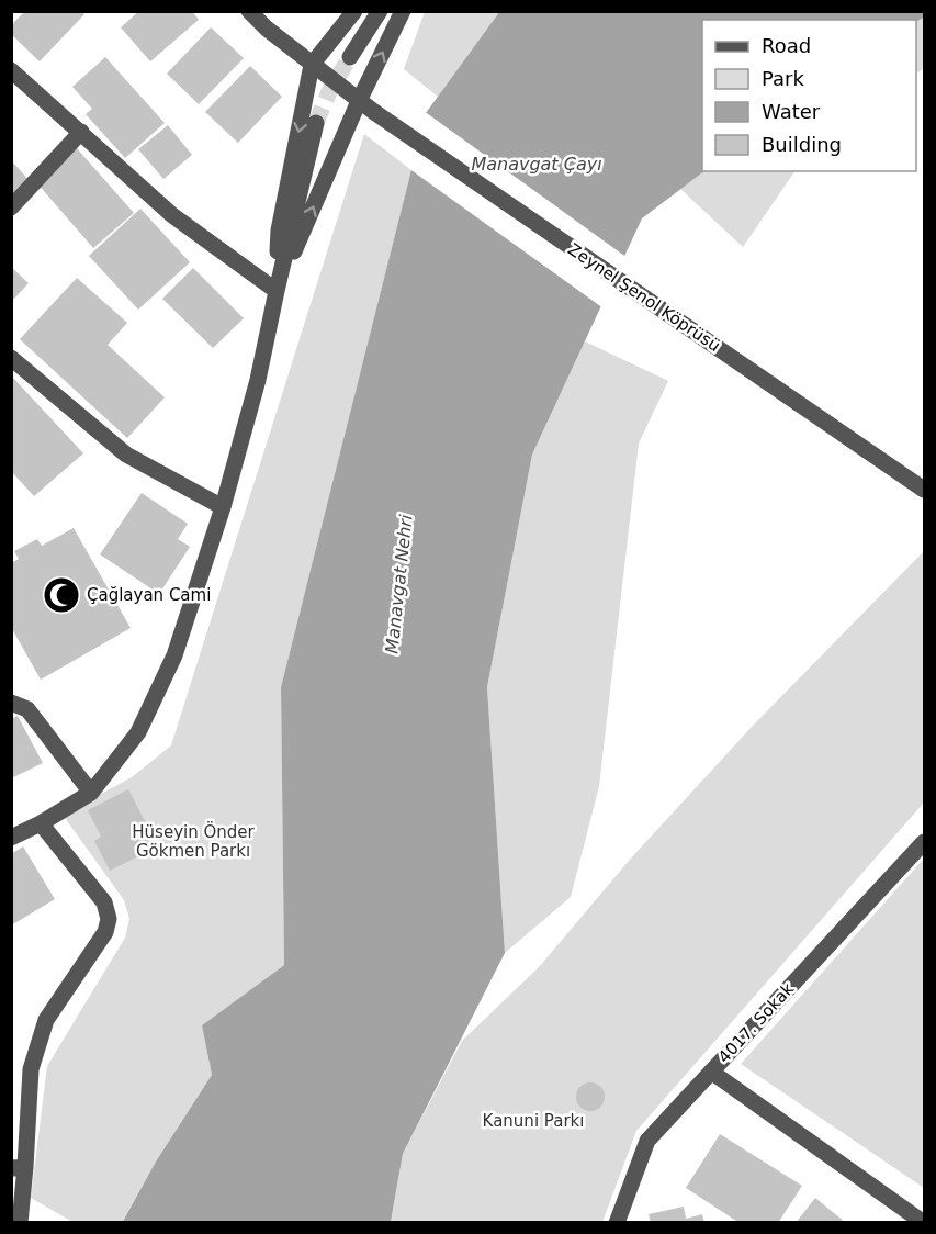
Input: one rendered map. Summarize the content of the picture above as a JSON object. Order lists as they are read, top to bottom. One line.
{"streets":{"street":["Zeynel Şenol Köprüsü","4017. Sokak"]},"water":["Manavgat Çayı","Manavgat Nehri"],"parks":["Hüseyin Önder Gökmen Parkı","Kanuni Parkı"],"places":{"mosque":["Çağlayan Cami"]},"legend":["Road","Park","Water","Building"]}
